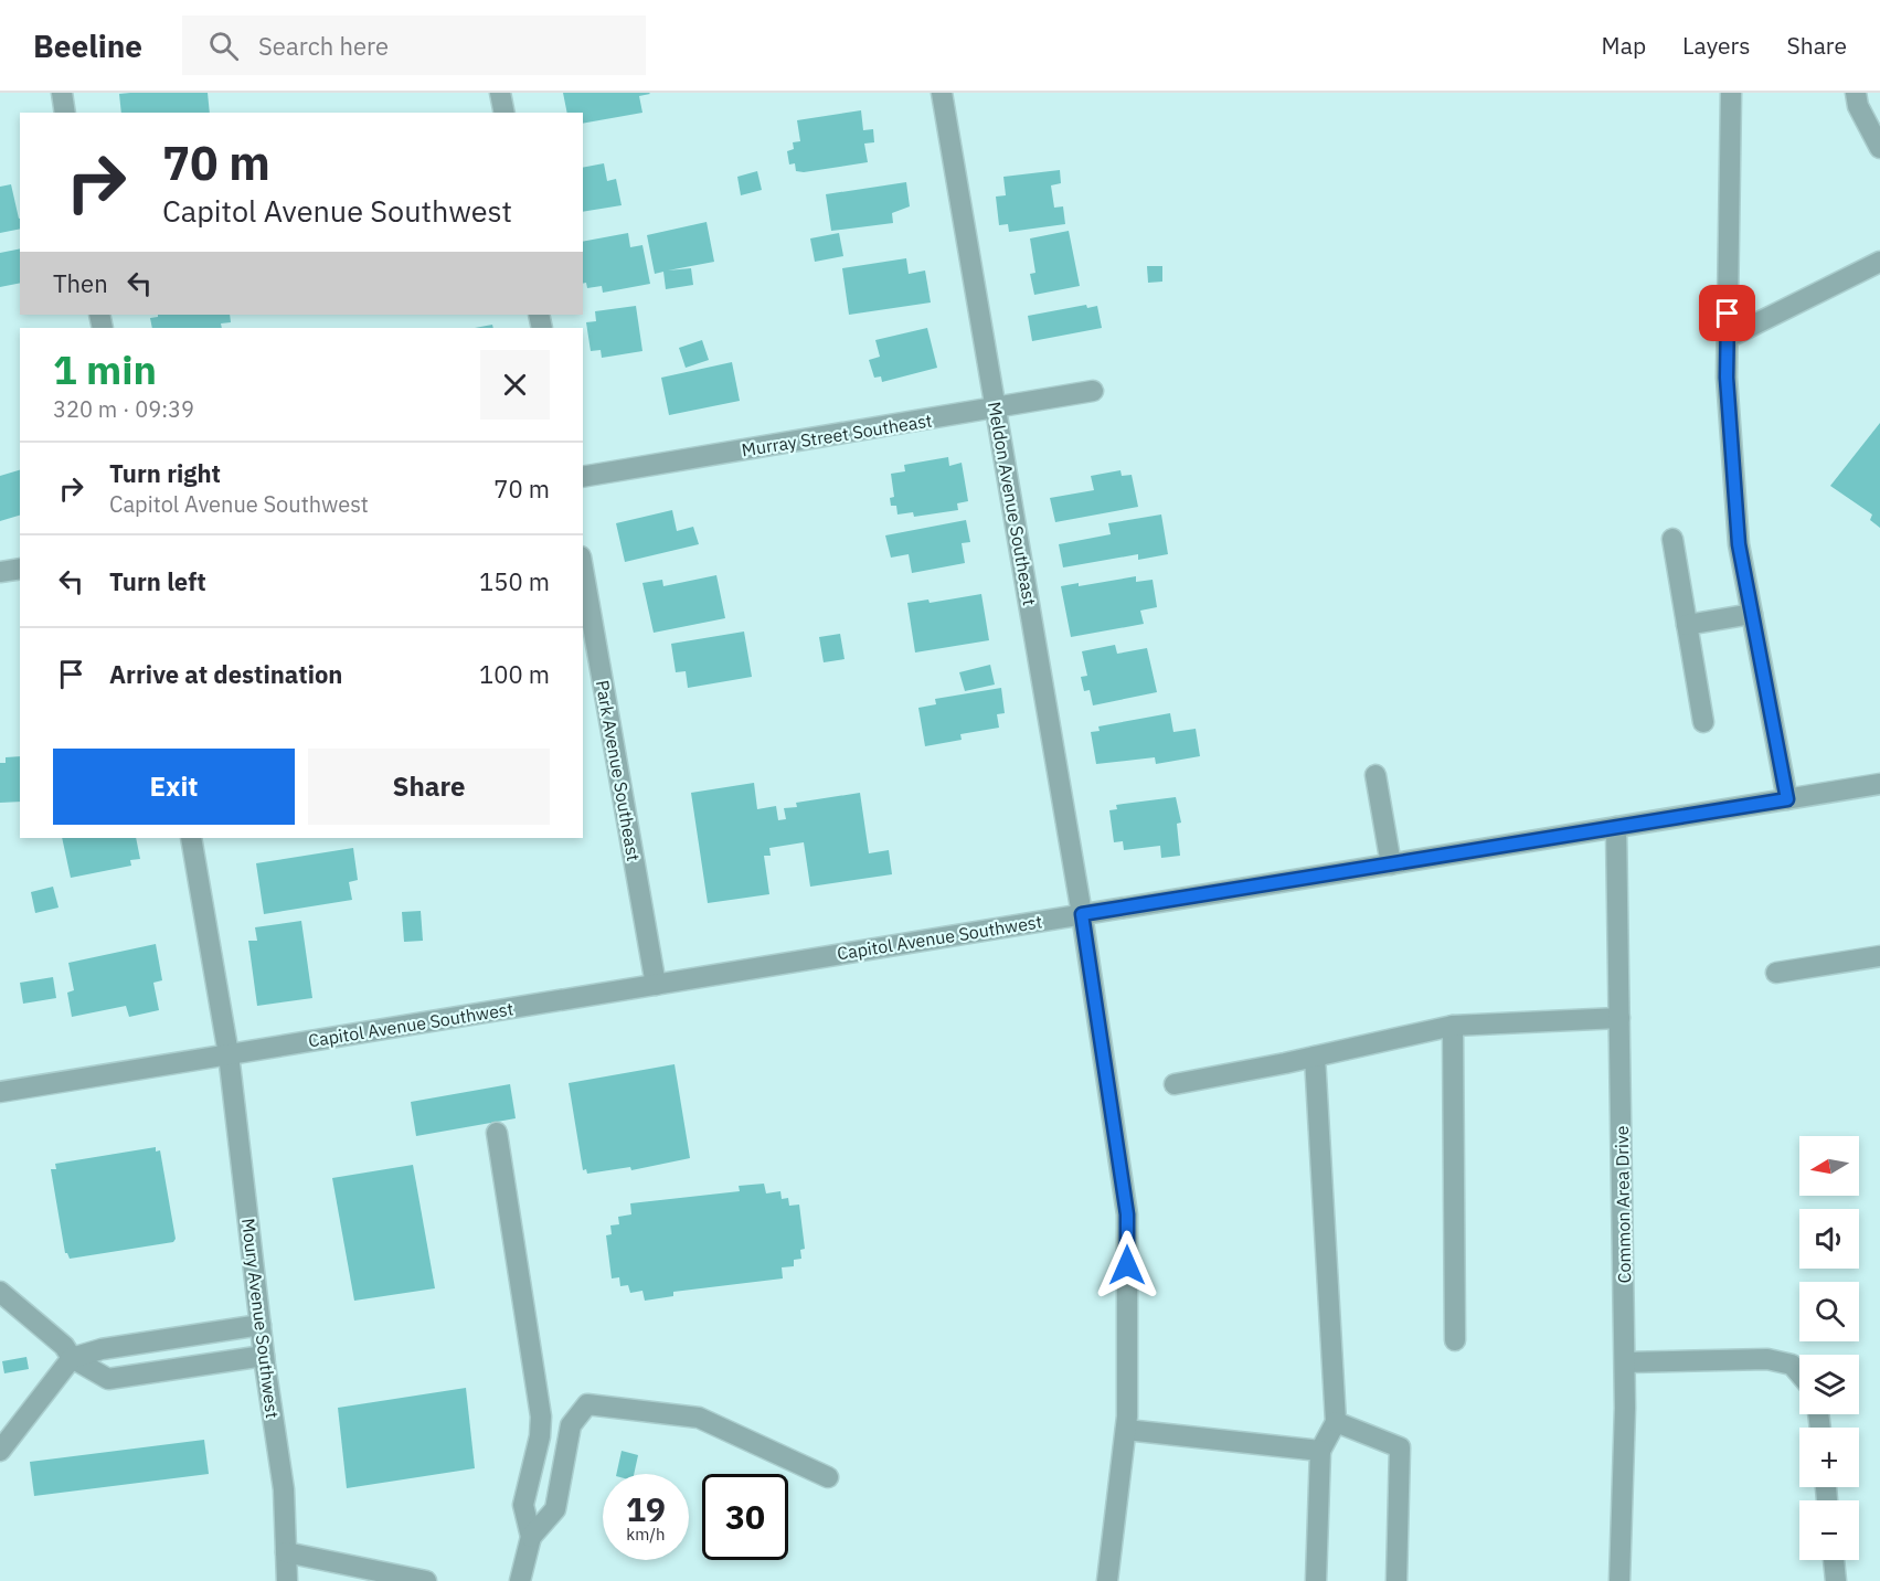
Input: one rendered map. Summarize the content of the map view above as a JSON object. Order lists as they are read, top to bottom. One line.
{"streets":{"street":["Murray Street Southeast","Meldon Avenue Southeast","Park Avenue Southeast","Capitol Avenue Southwest","Common Area Drive","Moury Avenue Southwest"]},"crossings":[["Murray Street Southeast","Meldon Avenue Southeast"],["Meldon Avenue Southeast","Capitol Avenue Southwest"],["Park Avenue Southeast","Capitol Avenue Southwest"],["Capitol Avenue Southwest","Common Area Drive"],["Capitol Avenue Southwest","Moury Avenue Southwest"]],"north":"left","page":{"header":"Beeline","search":"Search here","nav":["Map","Layers","Share"],"turn":["70 m","Capitol Avenue Southwest"],"then":"Then","heading":["1 min","320 m · 09:39"],"list":[{"name":"Turn right","note":"Capitol Avenue Southwest","value":"70 m"},{"name":"Turn left","value":"150 m"},{"name":"Arrive at destination","value":"100 m"}],"buttons":["Exit","Share"],"map_buttons":["+","−"],"speed":"19 km/h","limit":"30"}}
